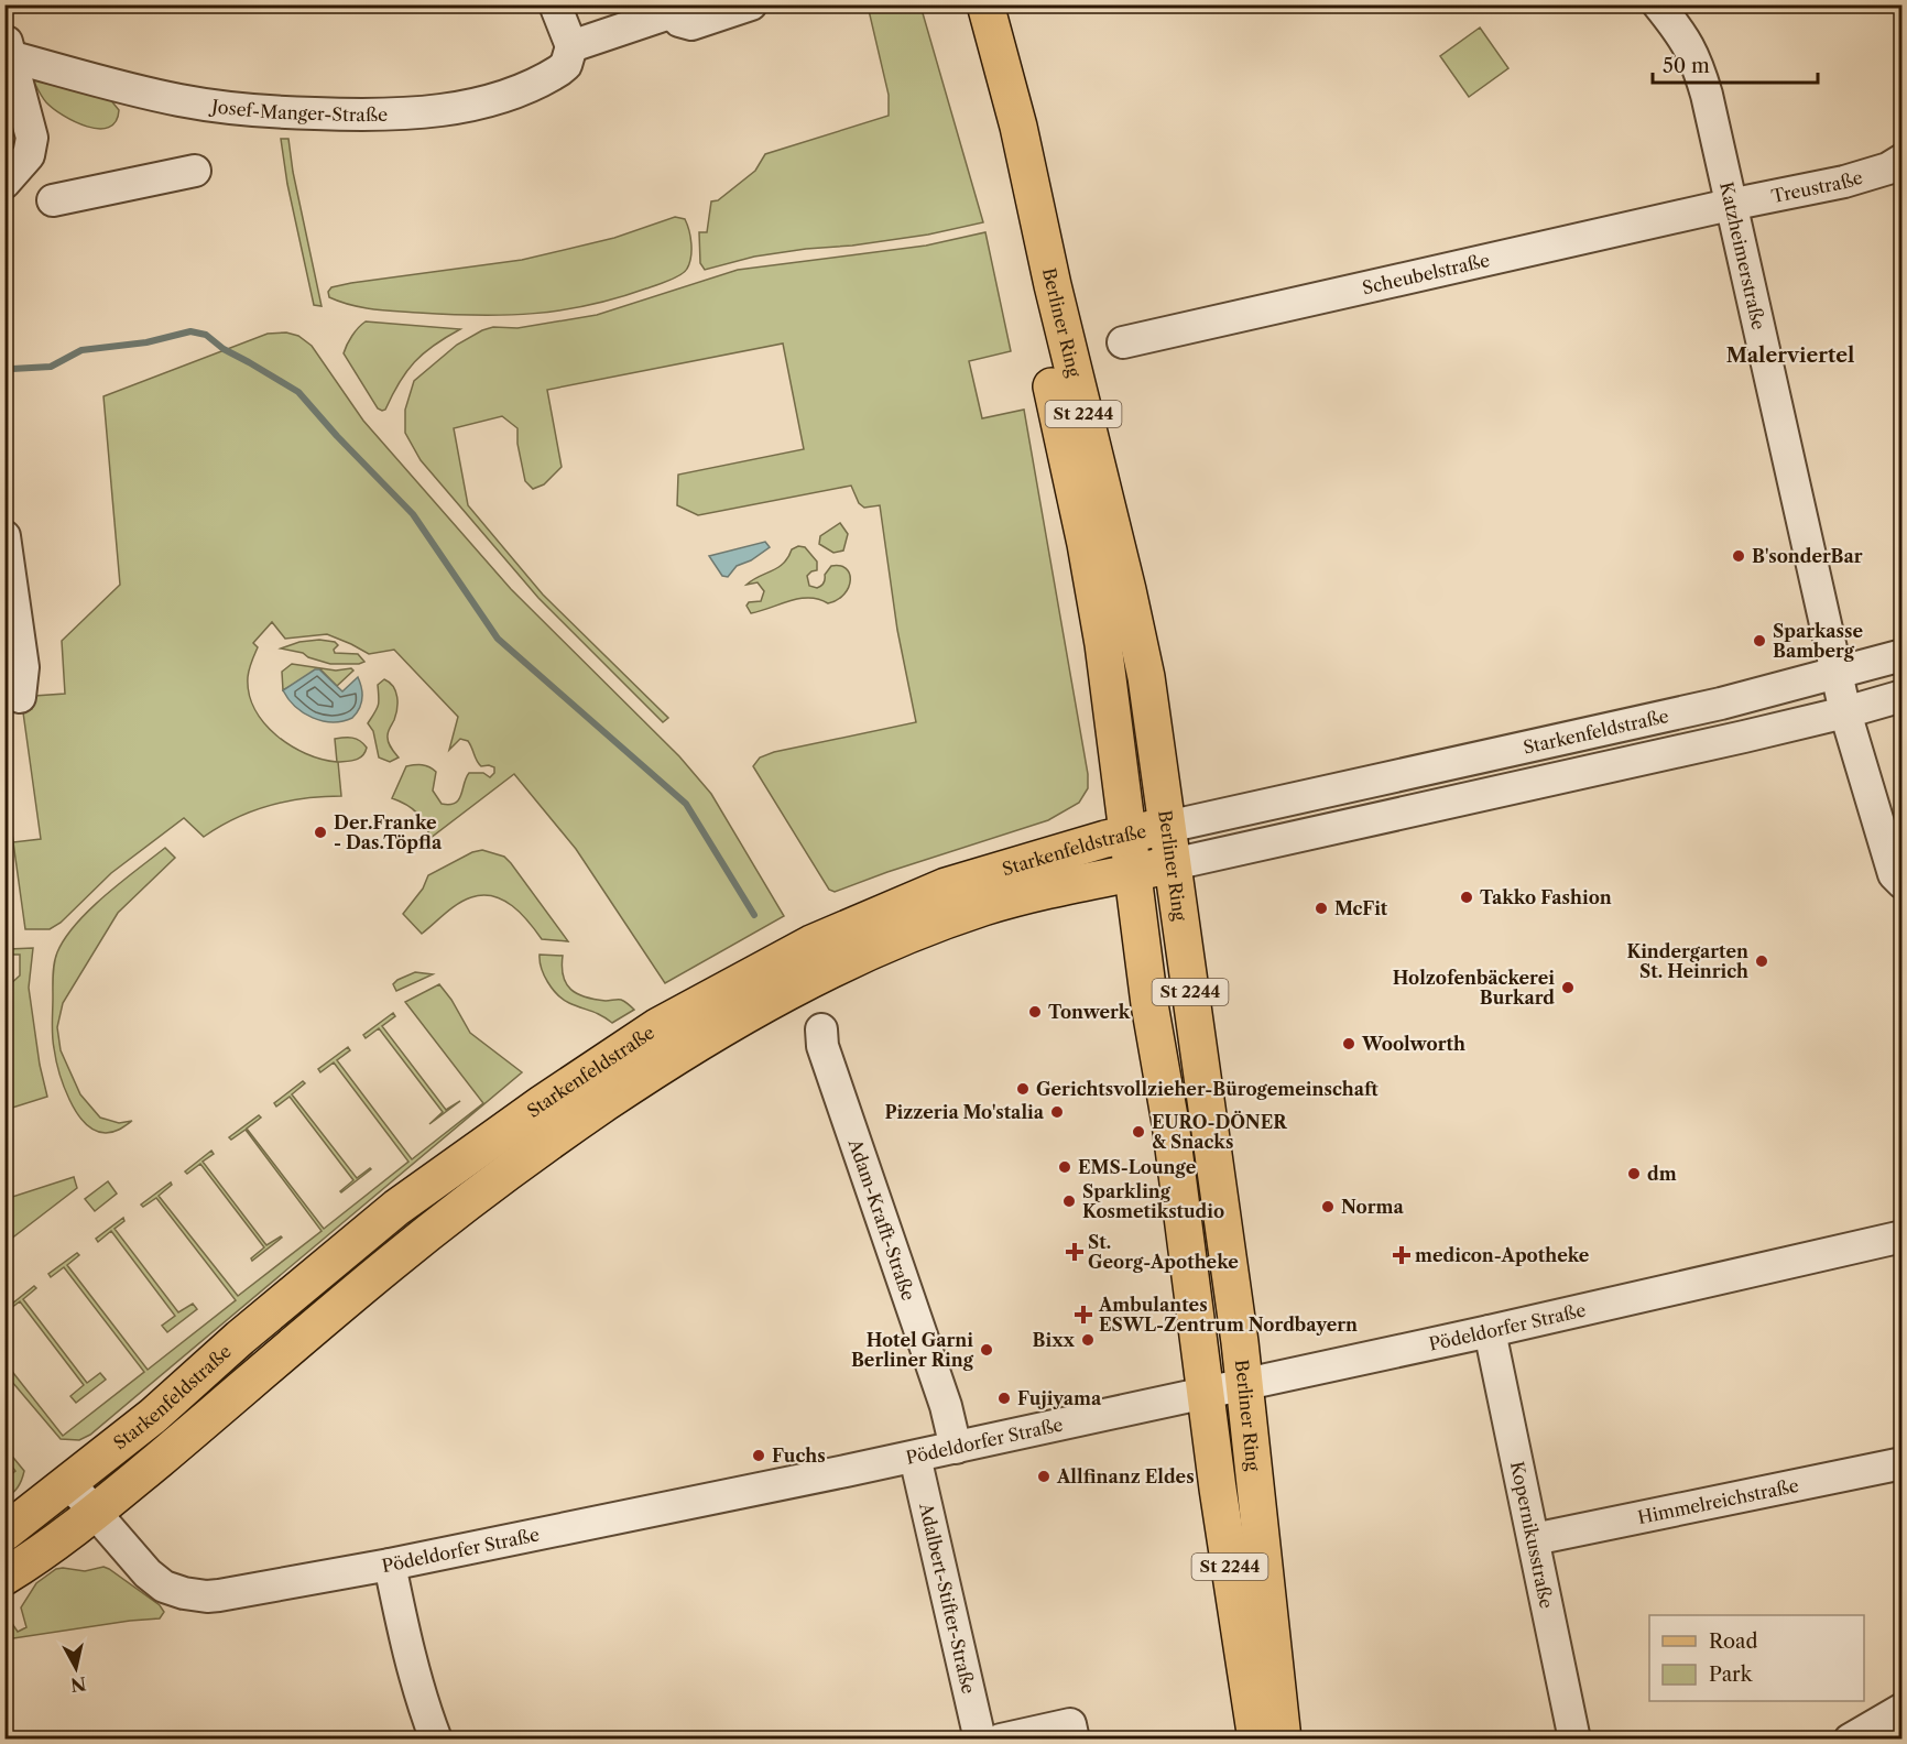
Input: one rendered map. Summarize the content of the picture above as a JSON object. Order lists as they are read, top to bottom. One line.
{"streets":{"main road":["Berliner Ring","St 2244","Starkenfeldstraße"],"street":["Josef-Manger-Straße","Treustraße","Katzheimerstraße","Scheubelstraße","Adam-Krafft-Straße","Pödeldorfer Straße","Himmelreichstraße","Kopernikusstraße","Adalbert-Stifter-Straße"]},"crossings":[["Treustraße","Katzheimerstraße"],["Treustraße","Scheubelstraße"],["Katzheimerstraße","Scheubelstraße"],["Katzheimerstraße","Starkenfeldstraße"],["Berliner Ring","Starkenfeldstraße"],["Berliner Ring","Pödeldorfer Straße"],["Starkenfeldstraße","Pödeldorfer Straße"],["Adam-Krafft-Straße","Pödeldorfer Straße"],["Pödeldorfer Straße","Kopernikusstraße"],["Pödeldorfer Straße","Adalbert-Stifter-Straße"],["Himmelreichstraße","Kopernikusstraße"]],"districts":["Malerviertel"],"places":{"other":["B'sonderBar","Sparkasse Bamberg","Der.Franke - Das.Töpfla","Takko Fashion","McFit","Kindergarten St. Heinrich","Holzofenbäckerei Burkard","Tonwerk","Woolworth","Gerichtsvollzieher-Bürogemeinschaft","Pizzeria Mo'stalia","EURO-DÖNER & Snacks","EMS-Lounge","dm","Sparkling Kosmetikstudio","Norma","Bixx","Hotel Garni Berliner Ring","Fujiyama","Fuchs","Allfinanz Eldes"],"health":["St. Georg-Apotheke","medicon-Apotheke","Ambulantes ESWL-Zentrum Nordbayern"]},"legend":["Road","Park"],"scale_bar":"50 m","north":"bottom"}
